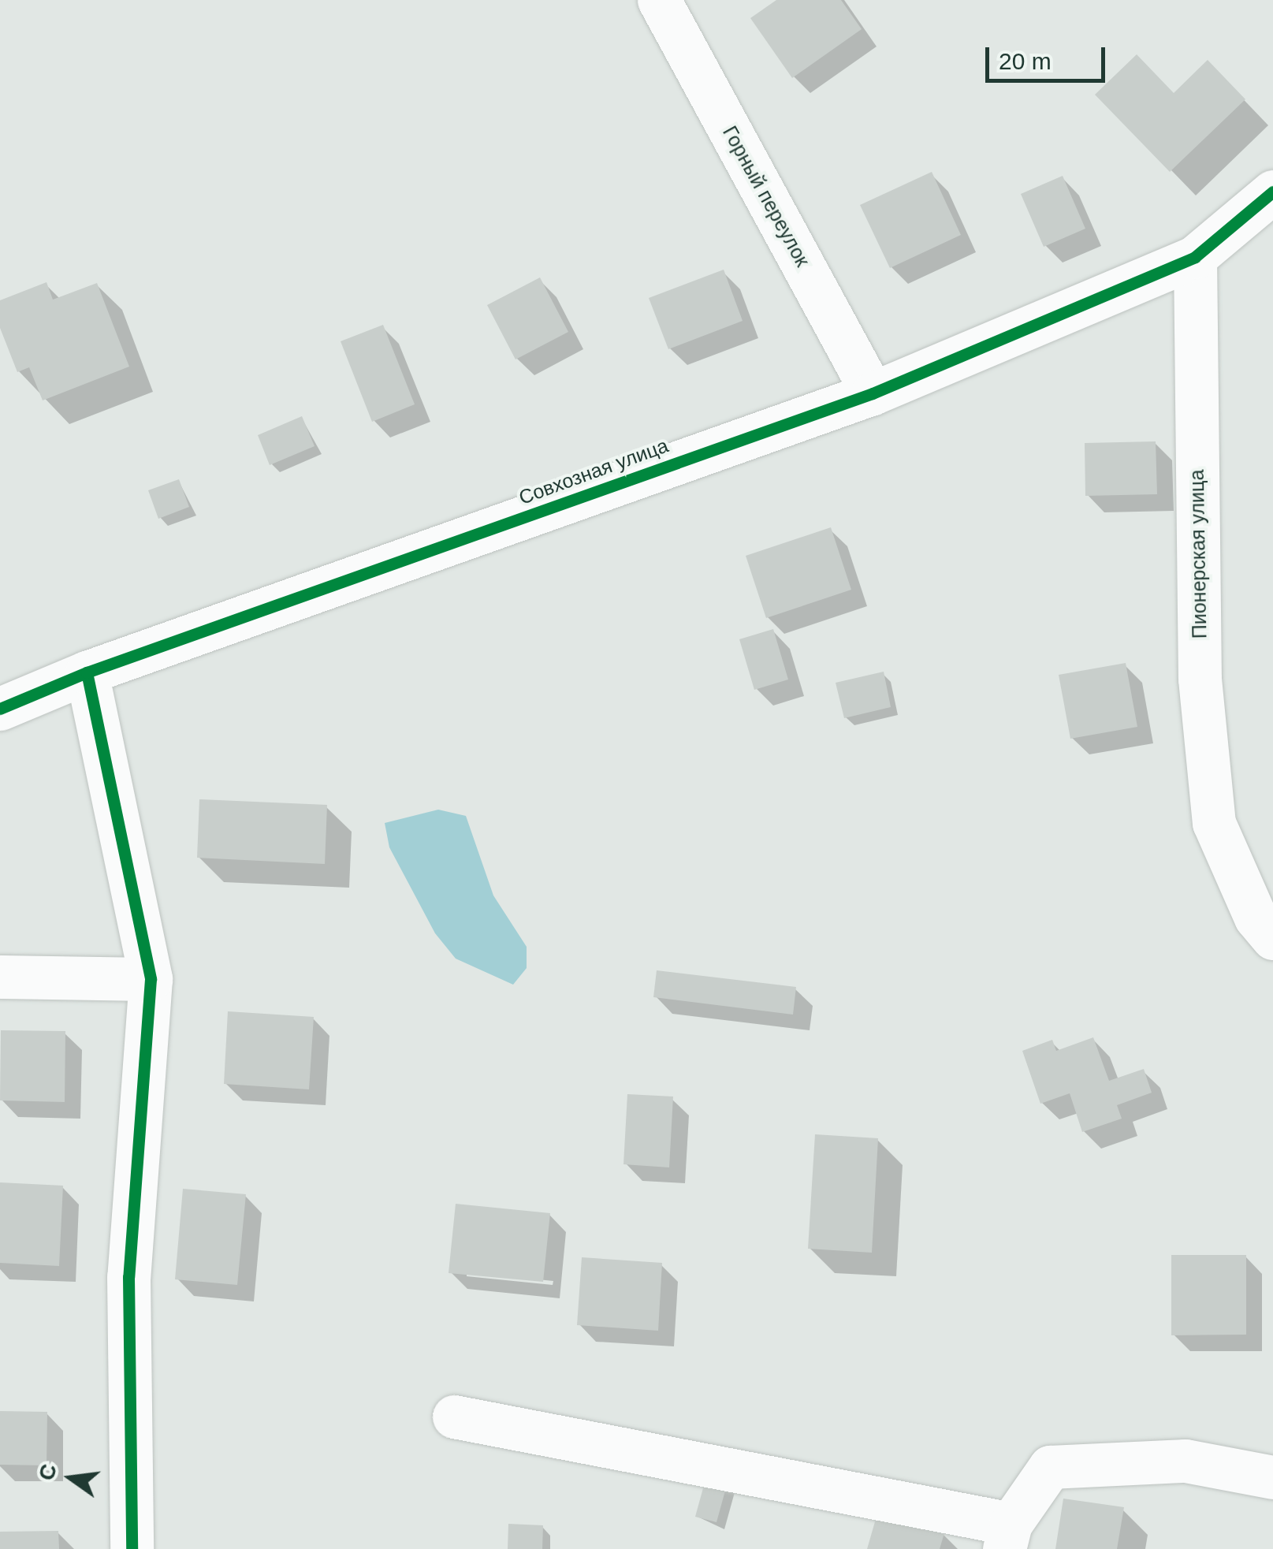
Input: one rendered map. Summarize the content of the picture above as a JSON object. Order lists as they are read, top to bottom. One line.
{"streets":{"street":["Горный переулок","Совхозная улица","Пионерская улица"]},"crossings":[["Горный переулок","Совхозная улица"],["Совхозная улица","Пионерская улица"]],"scale_bar":"20 m","north":"left"}
